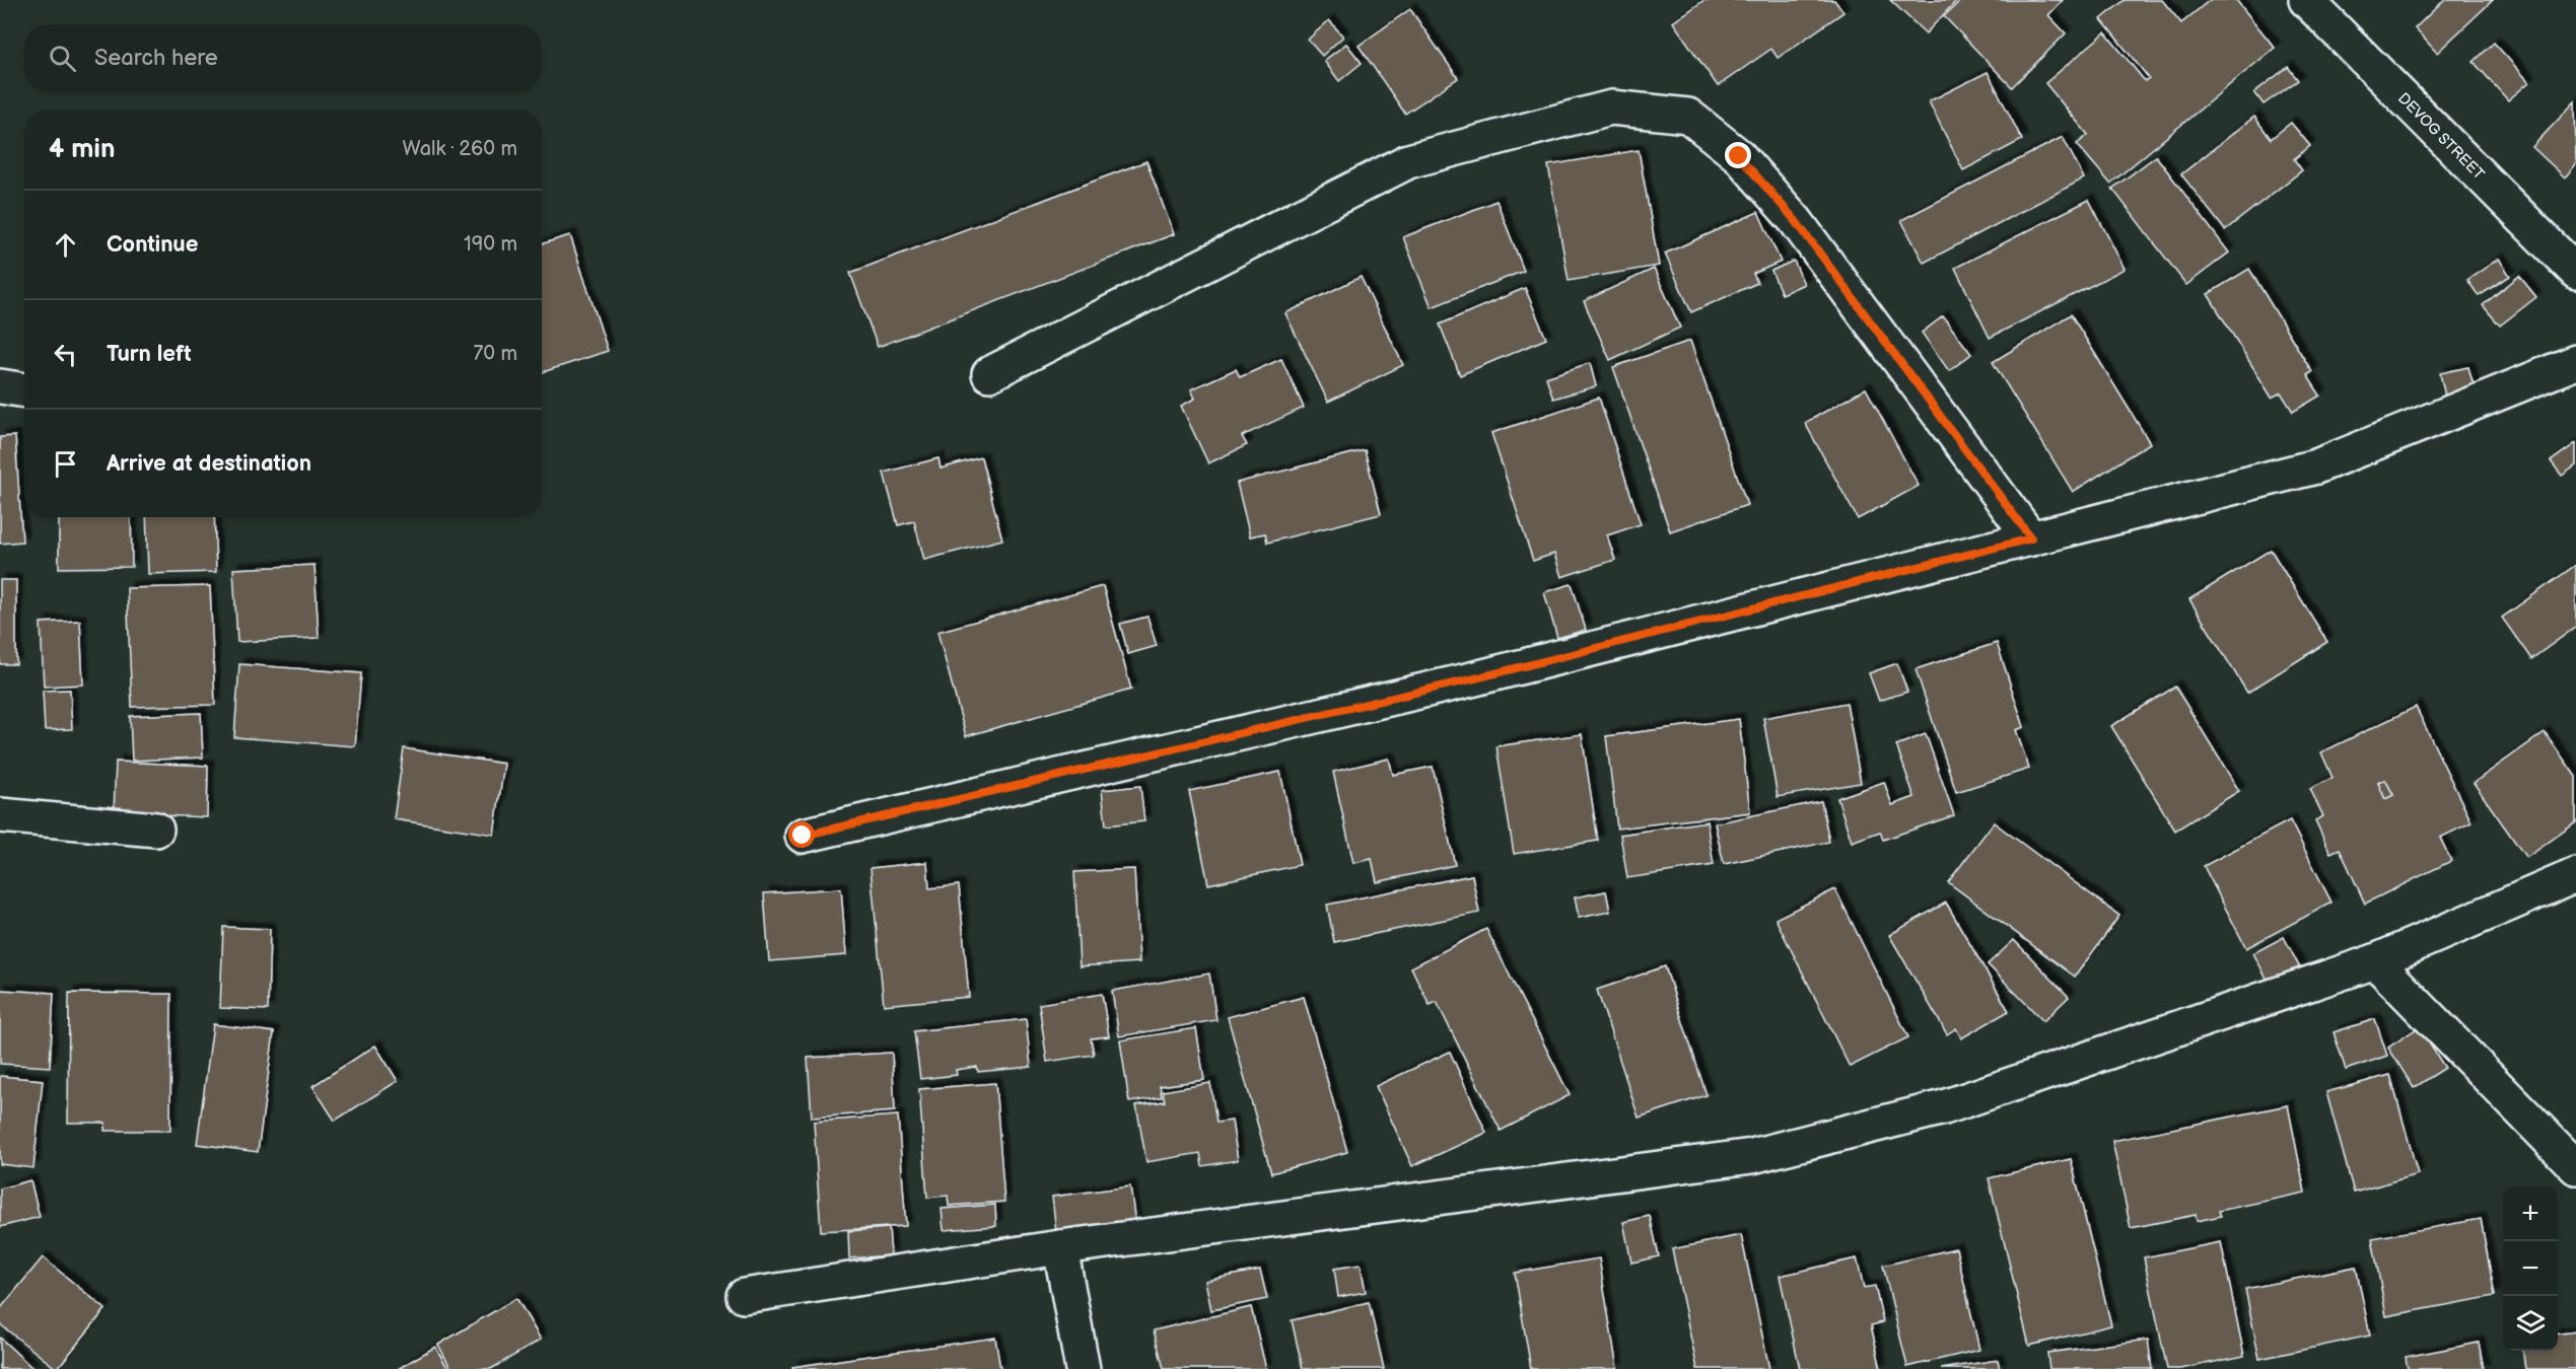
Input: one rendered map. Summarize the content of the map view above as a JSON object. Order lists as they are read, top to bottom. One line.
{"streets":{"street":["DEVOG STREET"]},"page":{"search":"Search here","heading":["4 min","Walk · 260 m"],"list":[["Continue","190 m"],["Turn left","70 m"],"Arrive at destination"],"map_buttons":["+","−"]}}
